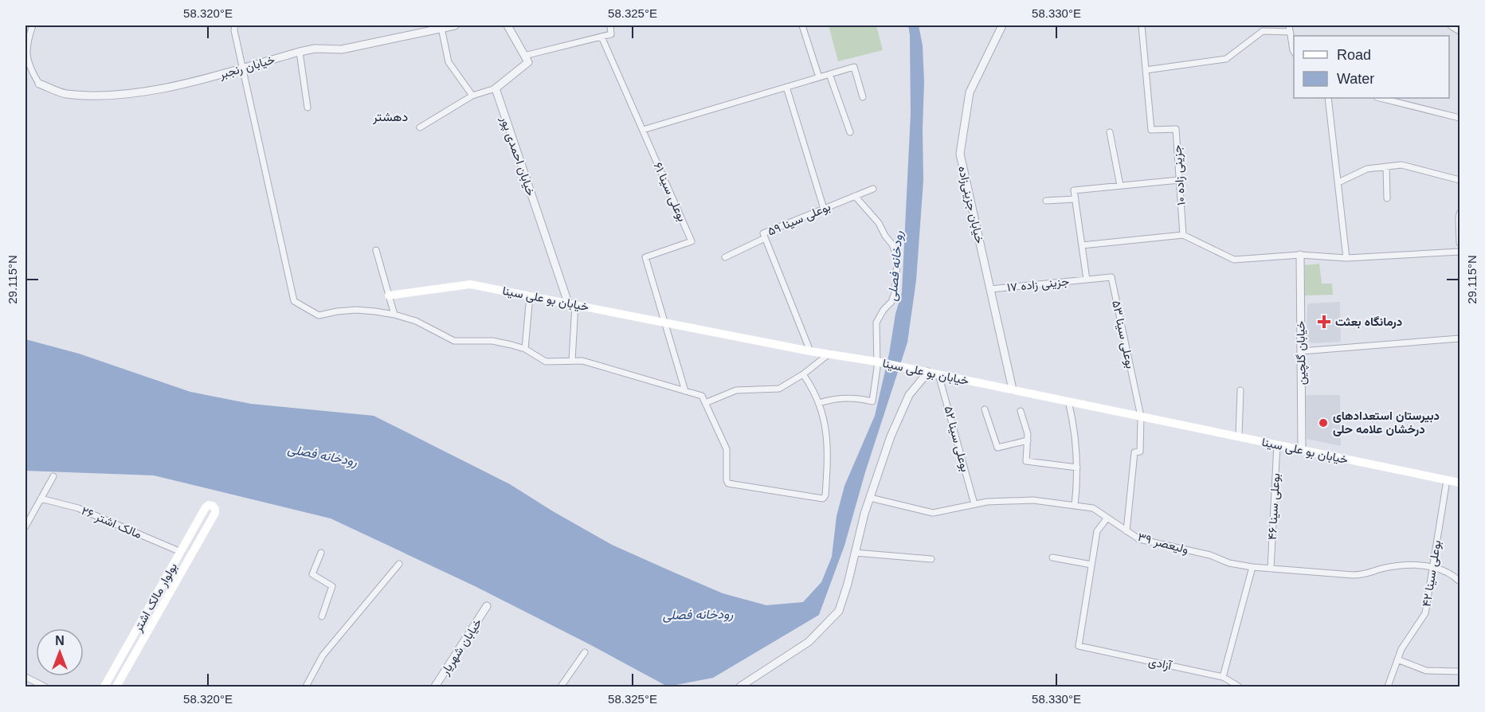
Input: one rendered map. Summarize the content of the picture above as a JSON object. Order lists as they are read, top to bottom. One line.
{"streets":{"main road":["خیابان بو علی سینا","بولوار مالک اشتر"],"street":["خیابان رنجبر","خیابان احمدی پور","جزینی زاده ۱۰","بوعلی سینا ۶۱","خیابان جزینی‌زاده","بوعلی سینا ۵۹","جزینی زاده ۱۷","بوعلی سینا ۵۳","خیابان گلچین","بوعلی سینا ۵۲","بوعلی سینا ۴۶","مالک اشتر ۲۶","ولیعصر ۳۹","بوعلی سینا ۴۲","خیابان شهریار","آزادی"]},"crossings":[["خیابان احمدی پور","خیابان بو علی سینا"],["بوعلی سینا ۶۱","خیابان بو علی سینا"],["خیابان جزینی‌زاده","جزینی زاده ۱۷"],["خیابان جزینی‌زاده","خیابان بو علی سینا"],["بوعلی سینا ۵۹","خیابان بو علی سینا"],["جزینی زاده ۱۷","بوعلی سینا ۵۳"],["خیابان بو علی سینا","بوعلی سینا ۵۳"],["خیابان بو علی سینا","خیابان گلچین"],["خیابان بو علی سینا","بوعلی سینا ۵۲"],["خیابان بو علی سینا","بوعلی سینا ۴۶"],["خیابان بو علی سینا","بوعلی سینا ۴۲"],["بوعلی سینا ۵۲","ولیعصر ۳۹"],["بوعلی سینا ۴۶","ولیعصر ۳۹"],["مالک اشتر ۲۶","بولوار مالک اشتر"],["ولیعصر ۳۹","بوعلی سینا ۴۲"]],"districts":["دهشتر"],"water":["رودخانه فصلی"],"places":{"health":["درمانگاه بعثت"],"other":["دبیرستان استعدادهای درخشان علامه حلی"]},"legend":["Road","Water"],"north":"top","coordinates":["58.320°E","58.325°E","58.330°E","29.115°N"]}
